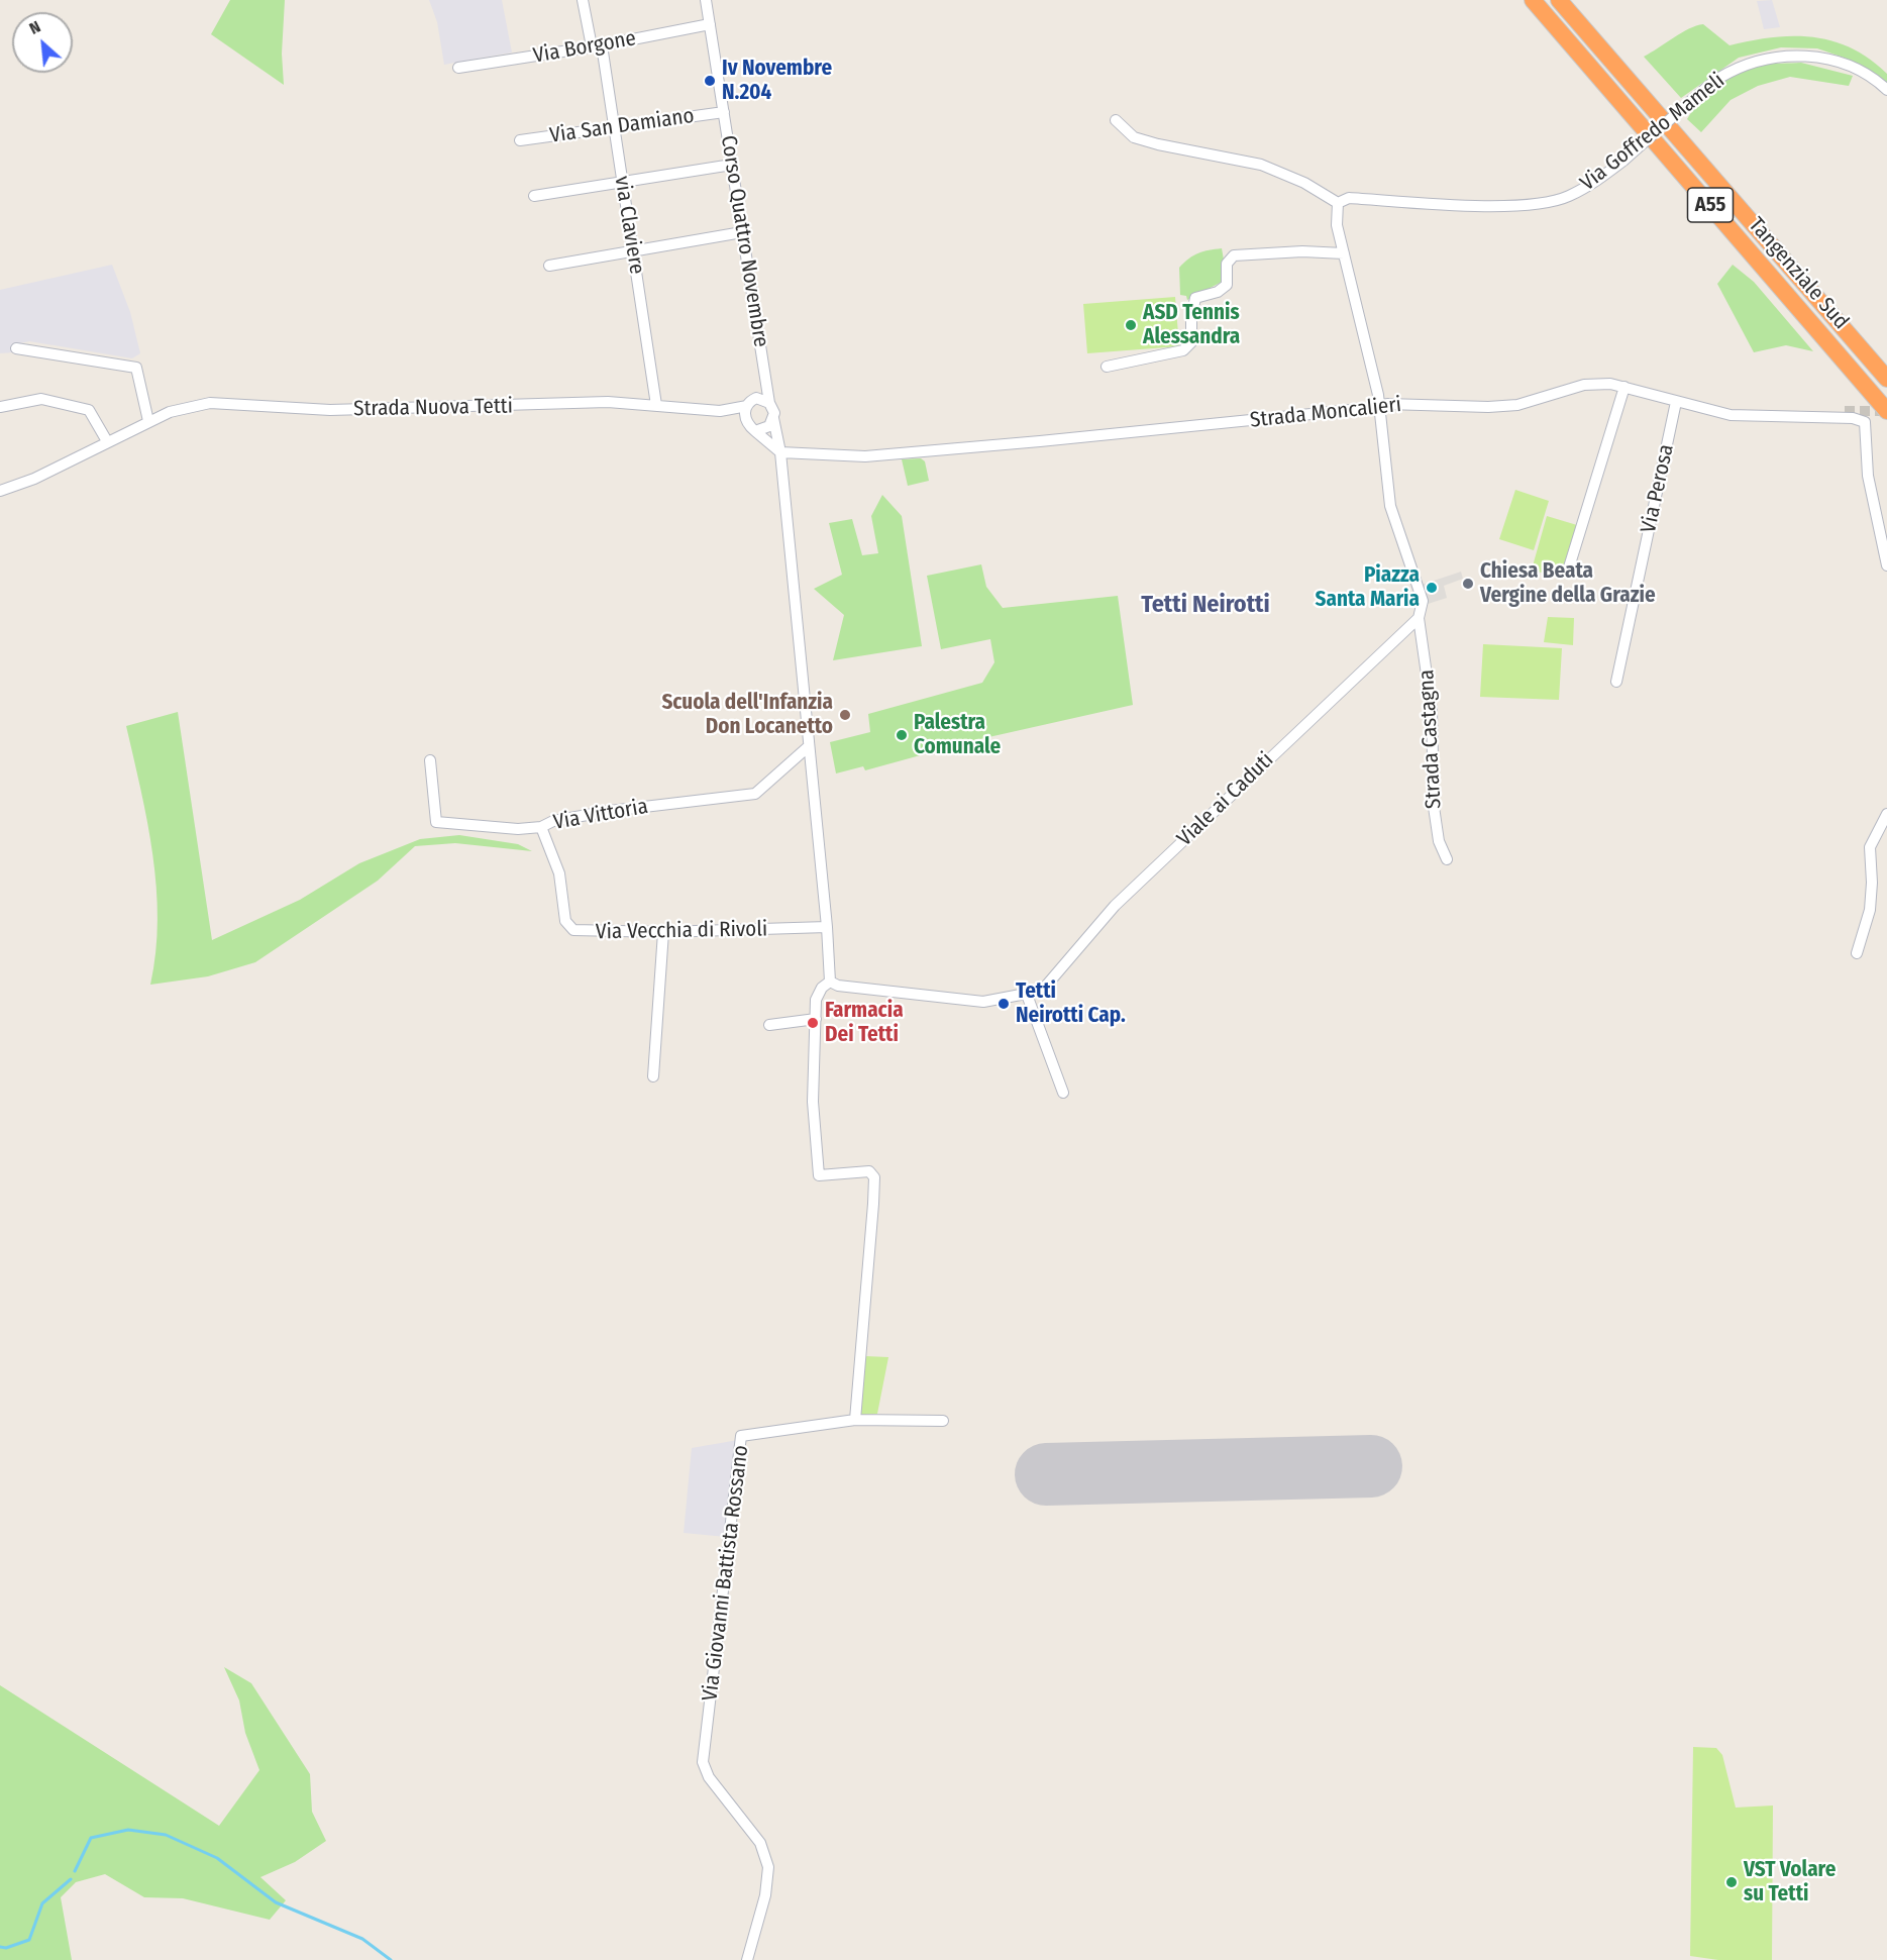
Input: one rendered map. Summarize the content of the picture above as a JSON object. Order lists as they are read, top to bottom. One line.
{"streets":{"highway":["A55","Tangenziale Sud"],"street":["Via Borgone","Via San Damiano","Via Goffredo Mameli","via Claviere","Corso Quattro Novembre","Strada Nuova Tetti","Strada Moncalieri","Via Perosa","Strada Castagna","Viale ai Caduti","Via Vittoria","Via Vecchia di Rivoli","Via Giovanni Battista Rossano"]},"crossings":[["Via Borgone","via Claviere"],["Via Borgone","Corso Quattro Novembre"],["Via San Damiano","via Claviere"],["Via San Damiano","Corso Quattro Novembre"],["Via Goffredo Mameli","Strada Castagna"],["via Claviere","Strada Nuova Tetti"],["Corso Quattro Novembre","Strada Nuova Tetti"],["Strada Moncalieri","Via Perosa"],["Strada Moncalieri","Strada Castagna"],["Strada Castagna","Viale ai Caduti"],["Via Vittoria","Via Vecchia di Rivoli"]],"districts":["Tetti Neirotti"],"places":["Iv Novembre N.204","ASD Tennis Alessandra","Chiesa Beata Vergine della Grazie","Piazza Santa Maria","Scuola dell'Infanzia Don Locanetto","Palestra Comunale","Tetti Neirotti Cap.","Farmacia Dei Tetti","VST Volare su Tetti"],"north":"top left"}
